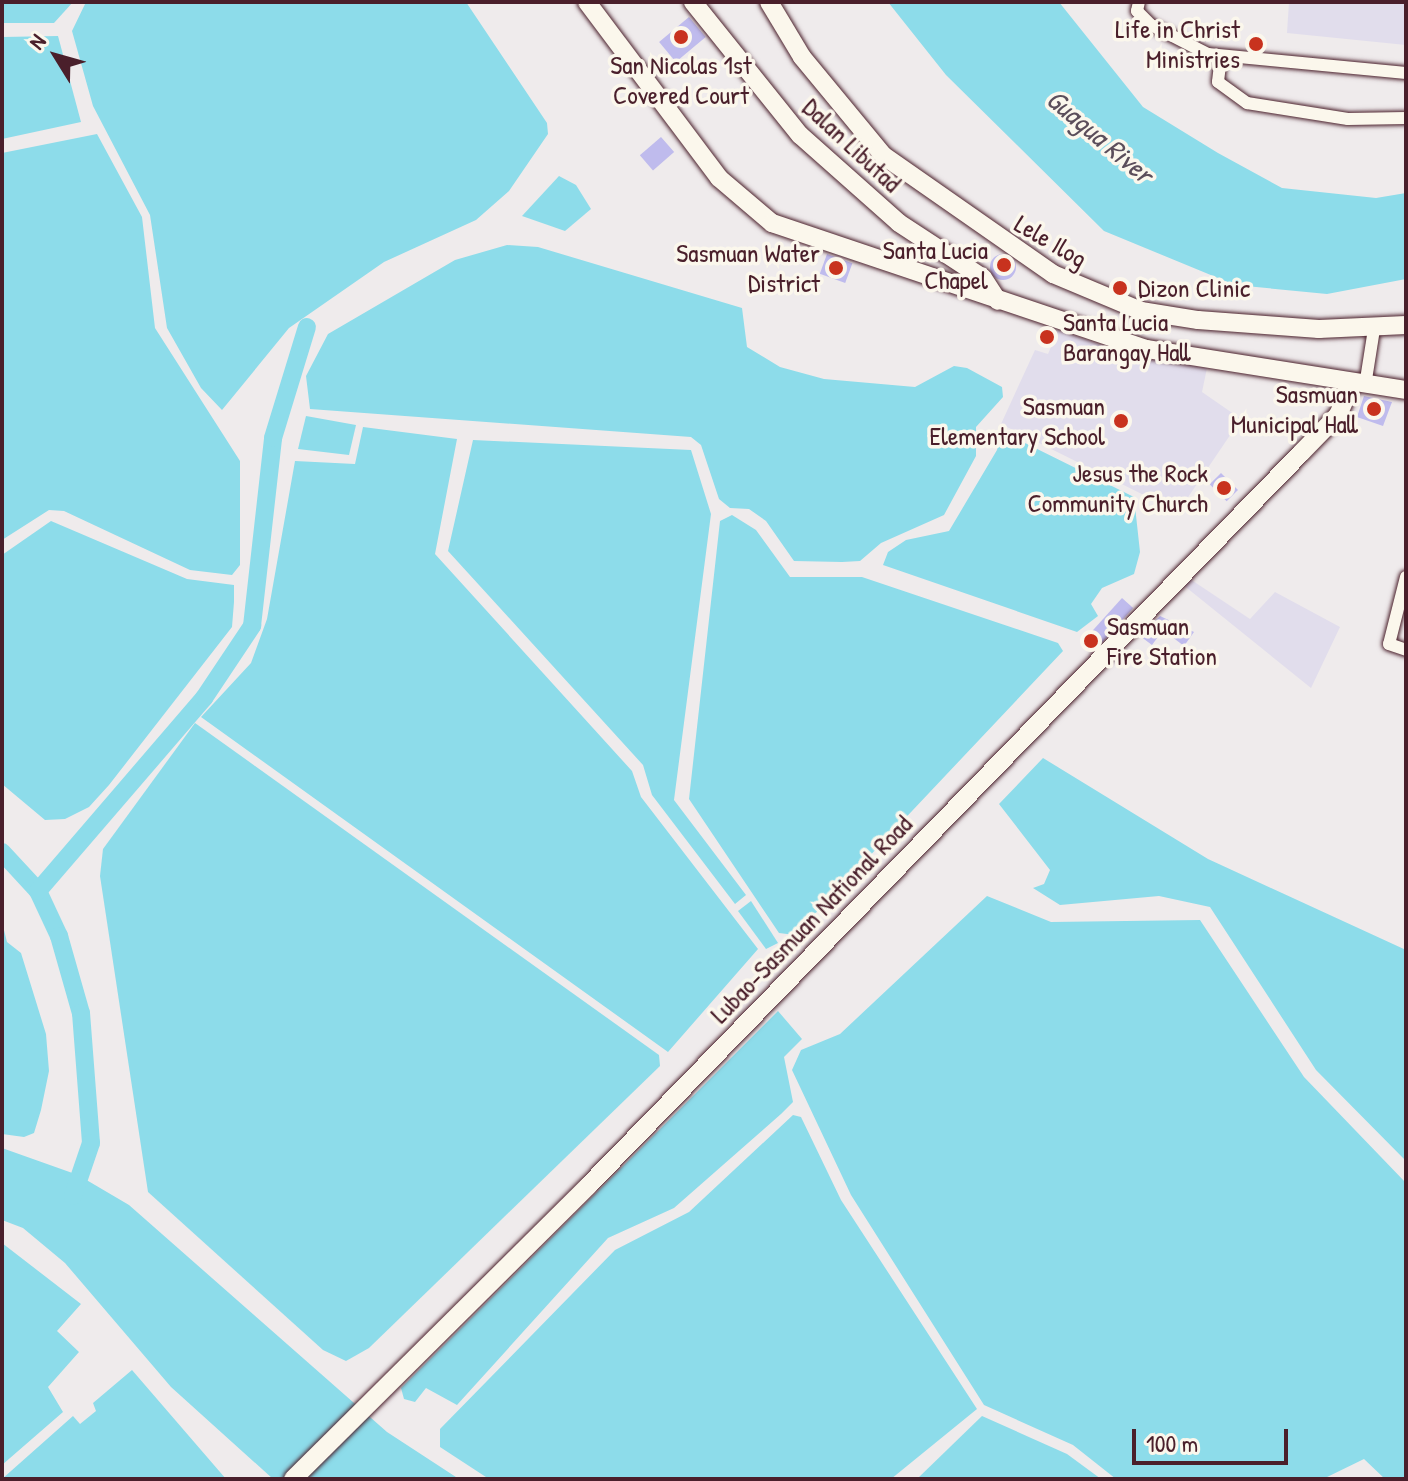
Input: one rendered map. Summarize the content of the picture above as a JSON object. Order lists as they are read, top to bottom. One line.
{"streets":{"main road":["Dalan Libutad","Lele Ilog","Lubao-Sasmuan National Road"]},"water":["Guagua River"],"places":["San Nicolas 1st Covered Court","Life in Christ Ministries","Santa Lucia Chapel","Sasmuan Water District","Dizon Clinic","Santa Lucia Barangay Hall","Sasmuan Municipal Hall","Sasmuan Elementary School","Jesus the Rock Community Church","Sasmuan Fire Station"],"scale_bar":"100 m","north":"top left"}
